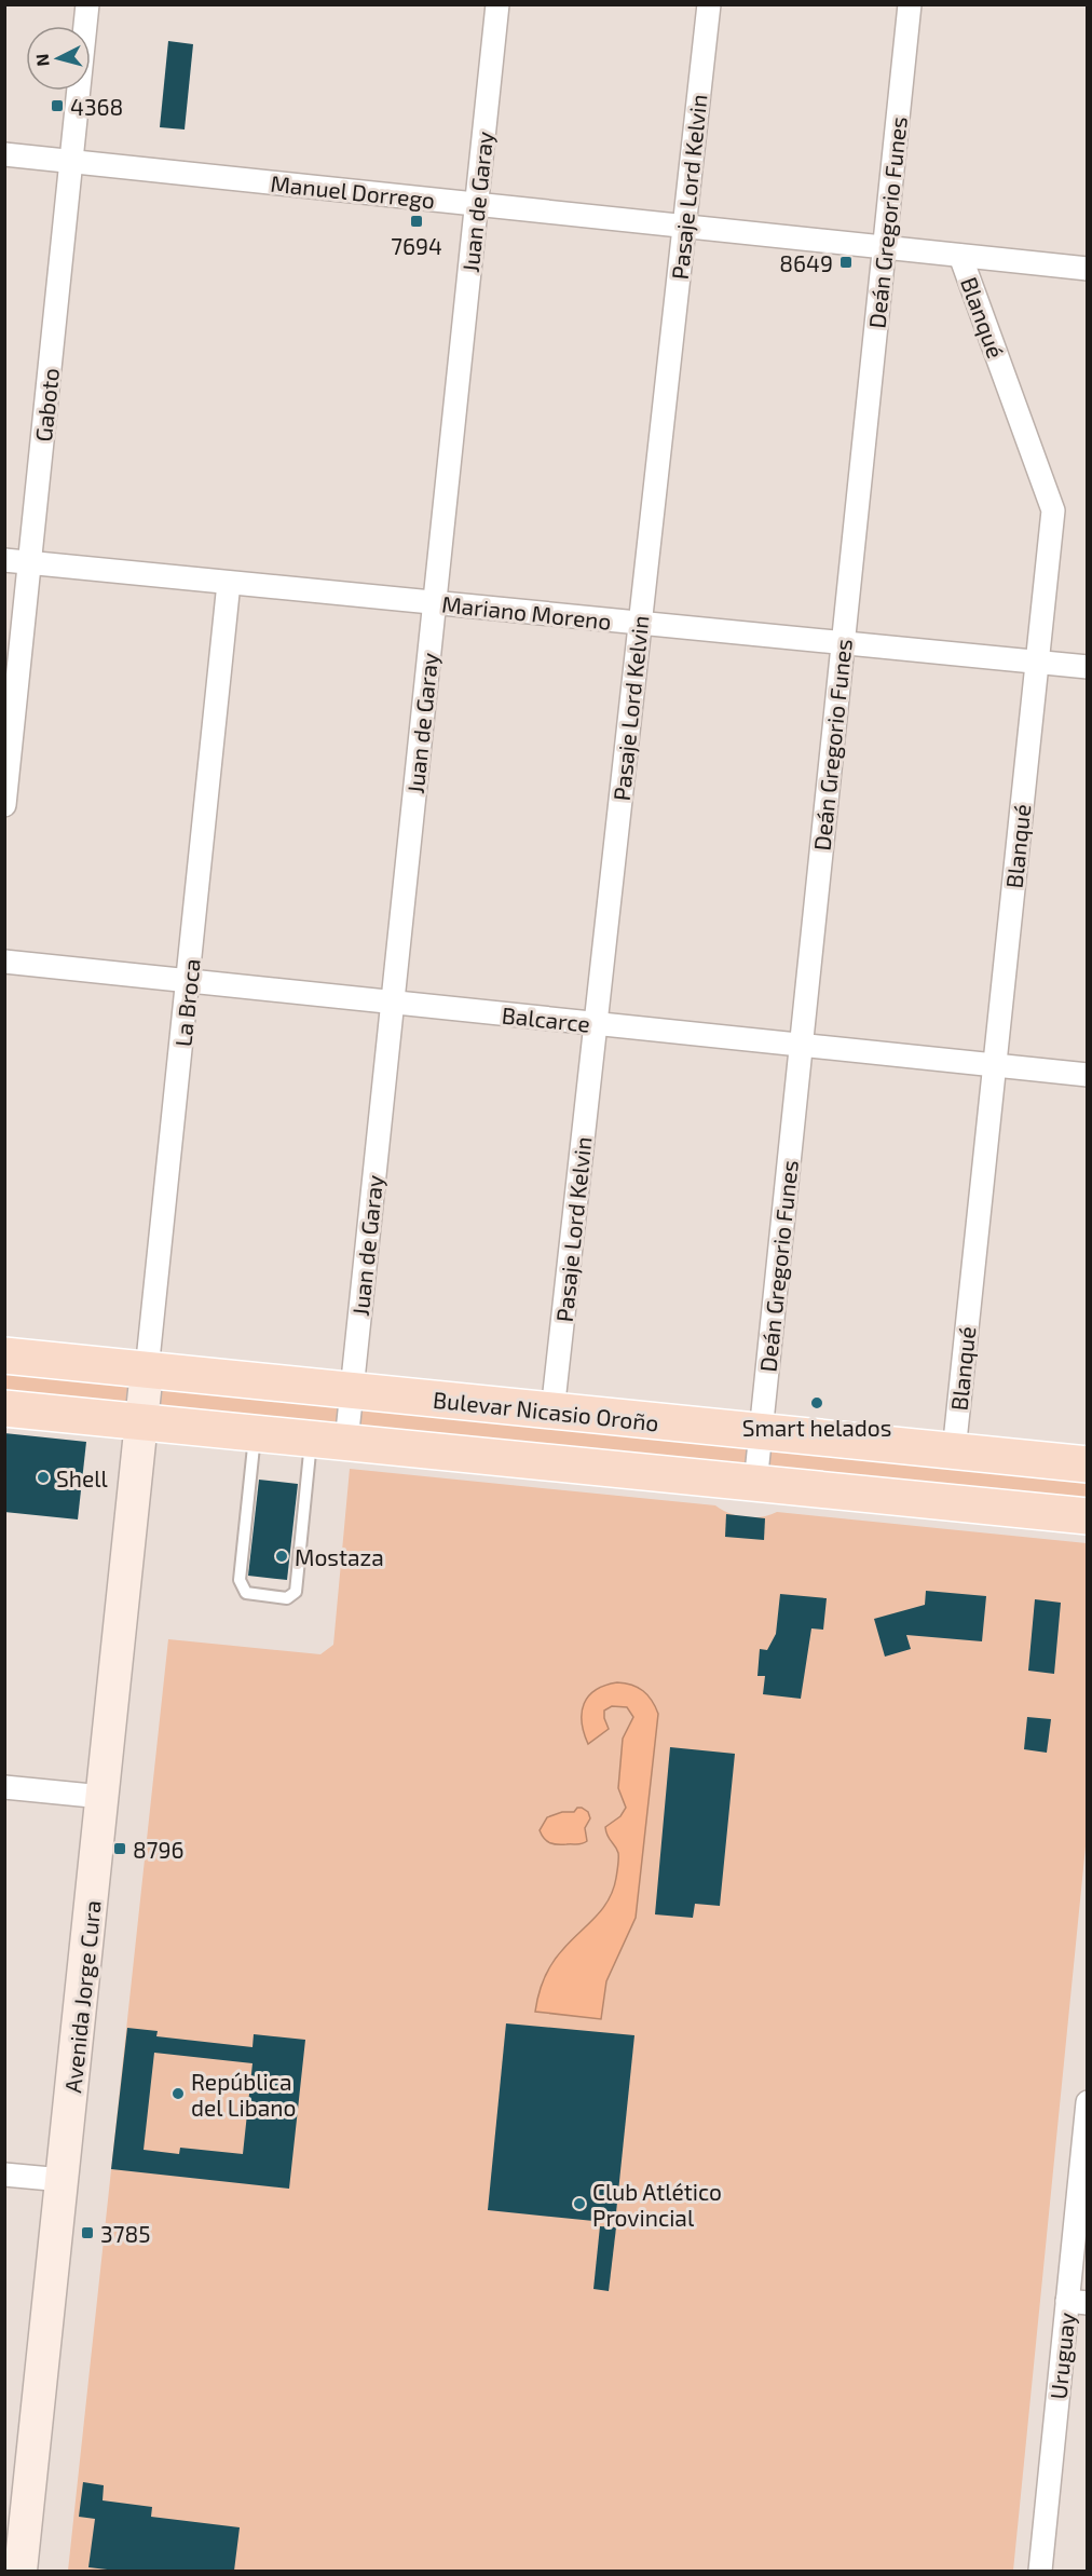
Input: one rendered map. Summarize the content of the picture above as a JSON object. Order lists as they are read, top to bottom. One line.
{"streets":{"main road":["Bulevar Nicasio Oroño"],"street":["Pasaje Lord Kelvin","Manuel Dorrego","Juan de Garay","Deán Gregorio Funes","Blanqué","Gaboto","Mariano Moreno","La Broca","Balcarce","Avenida Jorge Cura","Uruguay"]},"crossings":[["Pasaje Lord Kelvin","Manuel Dorrego"],["Pasaje Lord Kelvin","Mariano Moreno"],["Pasaje Lord Kelvin","Balcarce"],["Pasaje Lord Kelvin","Bulevar Nicasio Oroño"],["Manuel Dorrego","Juan de Garay"],["Manuel Dorrego","Deán Gregorio Funes"],["Manuel Dorrego","Blanqué"],["Manuel Dorrego","Gaboto"],["Juan de Garay","Mariano Moreno"],["Juan de Garay","Balcarce"],["Juan de Garay","Bulevar Nicasio Oroño"],["Deán Gregorio Funes","Mariano Moreno"],["Deán Gregorio Funes","Balcarce"],["Deán Gregorio Funes","Bulevar Nicasio Oroño"],["Blanqué","Mariano Moreno"],["Blanqué","Balcarce"],["Blanqué","Bulevar Nicasio Oroño"],["Gaboto","Mariano Moreno"],["Mariano Moreno","La Broca"],["La Broca","Balcarce"],["La Broca","Bulevar Nicasio Oroño"],["La Broca","Avenida Jorge Cura"]],"places":{"transit":["4368","7694","8649","8796","3785"],"other":["Smart helados","Shell","Mostaza","República del Libano","Club Atlético Provincial"]},"north":"left"}
